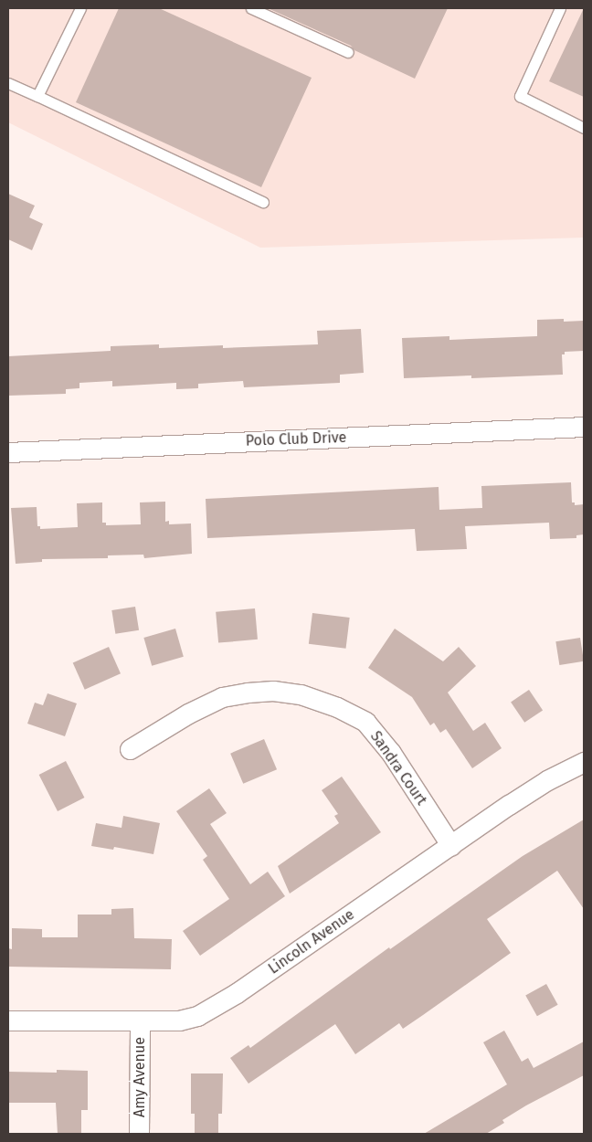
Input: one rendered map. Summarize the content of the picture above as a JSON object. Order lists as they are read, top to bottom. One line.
{"streets":{"street":["Polo Club Drive","Sandra Court","Lincoln Avenue","Amy Avenue"]},"crossings":[["Sandra Court","Lincoln Avenue"],["Lincoln Avenue","Amy Avenue"]]}
